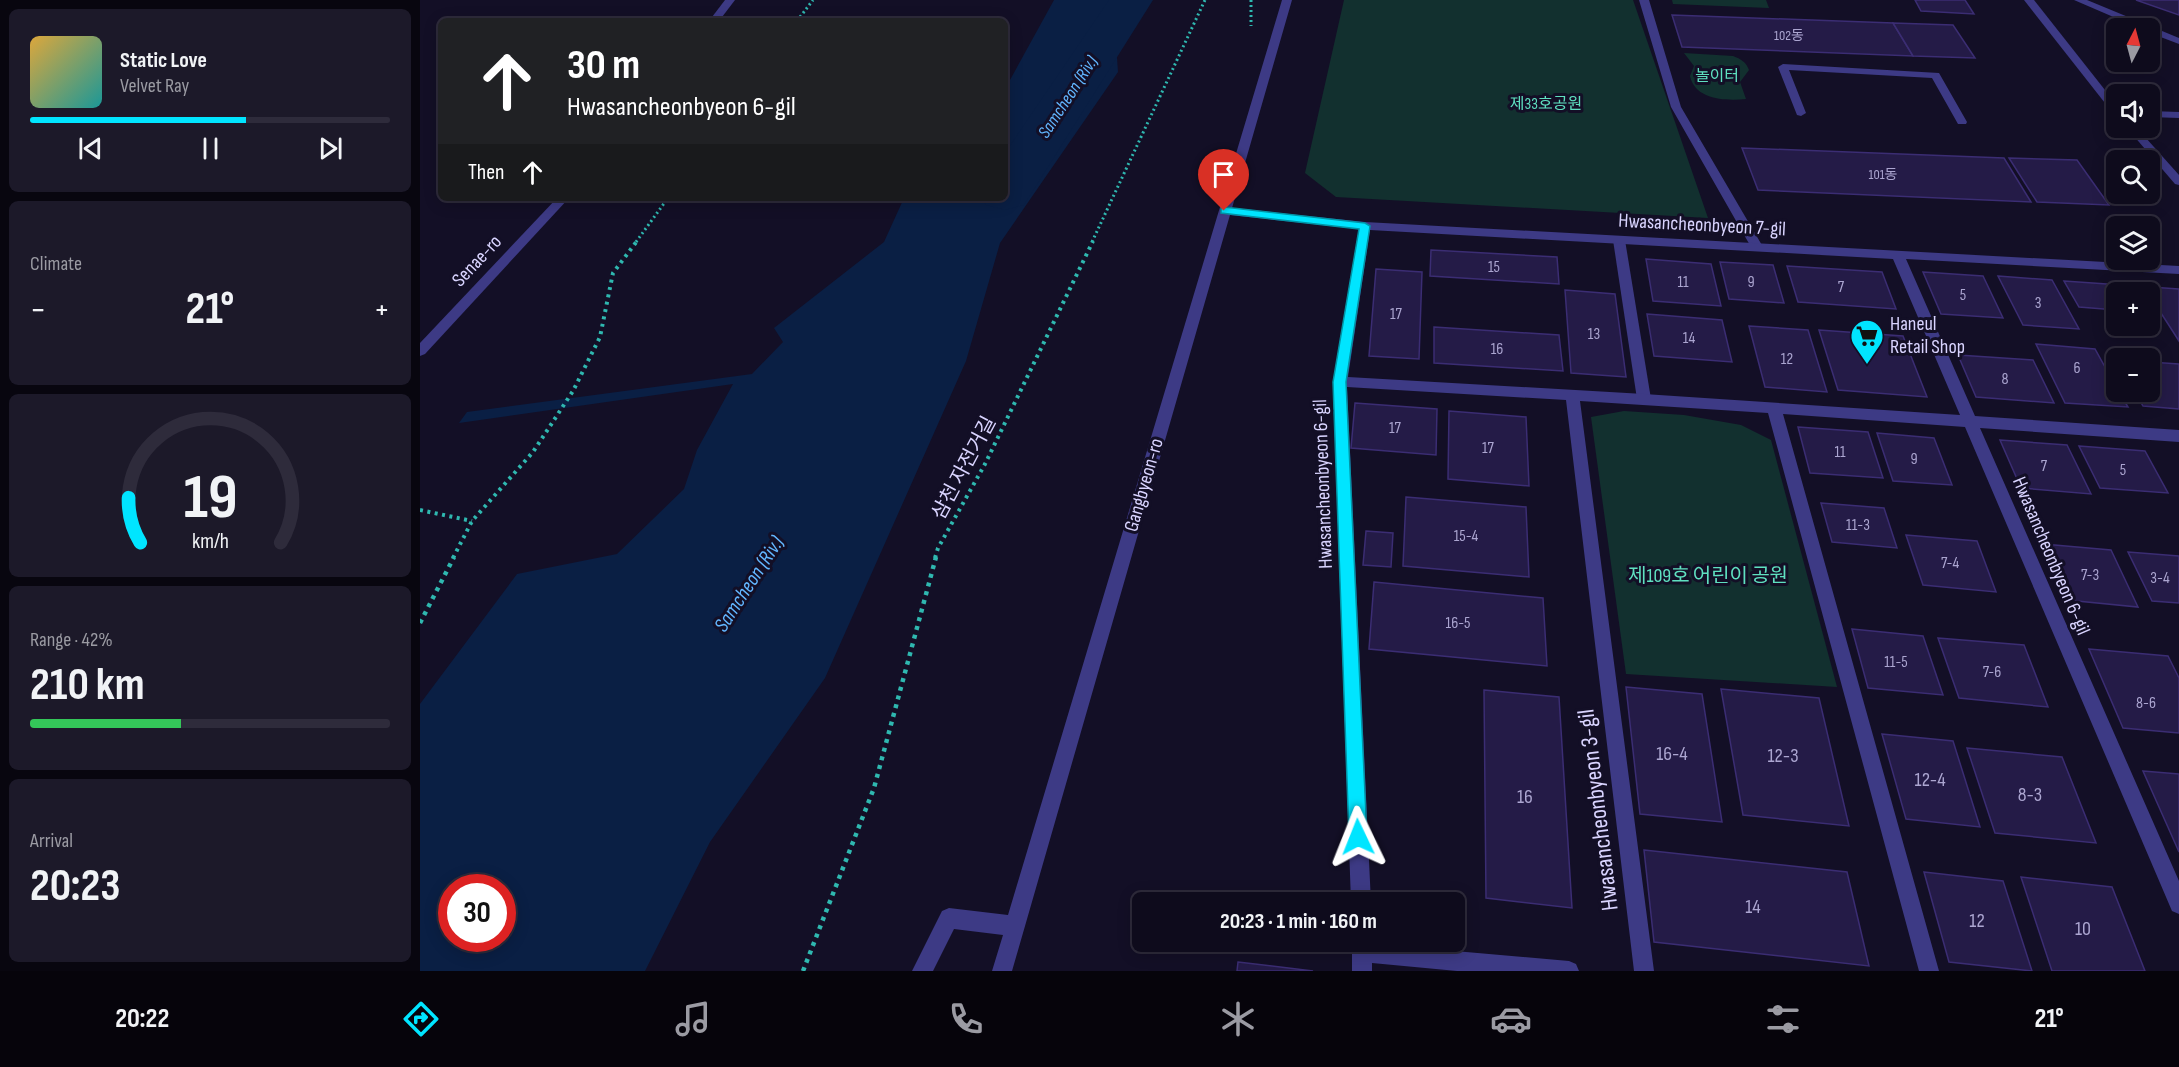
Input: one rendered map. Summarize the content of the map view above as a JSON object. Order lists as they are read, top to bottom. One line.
{"streets":{"street":["Hwasancheonbyeon 7-gil","Senae-ro","Hwasancheonbyeon 6-gil","Gangbyeon-ro","Hwasancheonbyeon 3-gil"],"path":["삼천 자전거길"]},"crossings":[["Hwasancheonbyeon 7-gil","Gangbyeon-ro"],["Hwasancheonbyeon 6-gil","Hwasancheonbyeon 3-gil"]],"water":["Samcheon (Riv.)"],"parks":["놀이터","제33호공원","제109호 어린이 공원"],"places":{"supermarket":["Haneul Retail Shop"]},"house_numbers":["102동","101동","15","11","9","7","5","3","17","13","14","16","12","6","8","17","17","11","9","7","5","11-3","15-4","7-4","7-3","3-4","16-5","11-5","7-6","8-6","16-4","12-3","12-4","8-3","16","14","12","10"],"north":"top","page":{"map_buttons":["+","−"],"turn":["30 m","Hwasancheonbyeon 6-gil"],"song":["Static Love","Velvet Ray"],"then":"Then","tile":["Climate",["Range · 42%","210 km"],["Arrival","20:23"]],"heat":["−","21°","+"],"limit":"30","trip":"20:23 · 1 min · 160 m","tabs":["20:22","21°"],"gauge":["19","km/h"]}}
